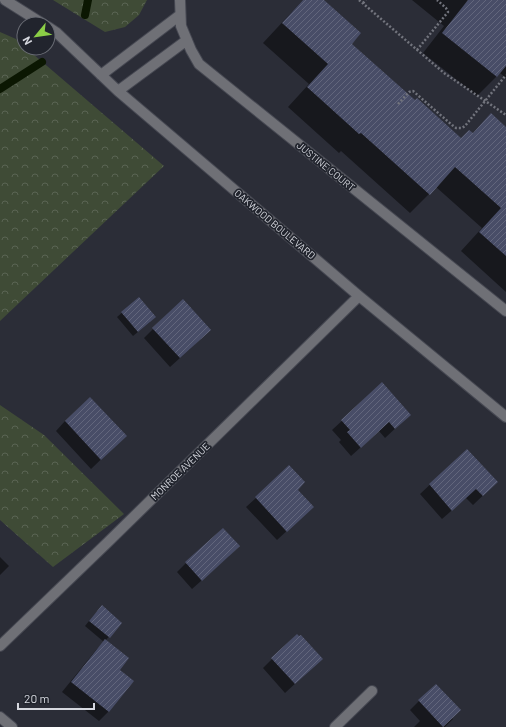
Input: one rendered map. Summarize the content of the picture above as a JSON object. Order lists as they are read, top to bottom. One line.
{"streets":{"street":["JUSTINE COURT","OAKWOOD BOULEVARD","MONROE AVENUE"]},"crossings":[["OAKWOOD BOULEVARD","MONROE AVENUE"]],"scale_bar":"20 m","north":"bottom left"}
